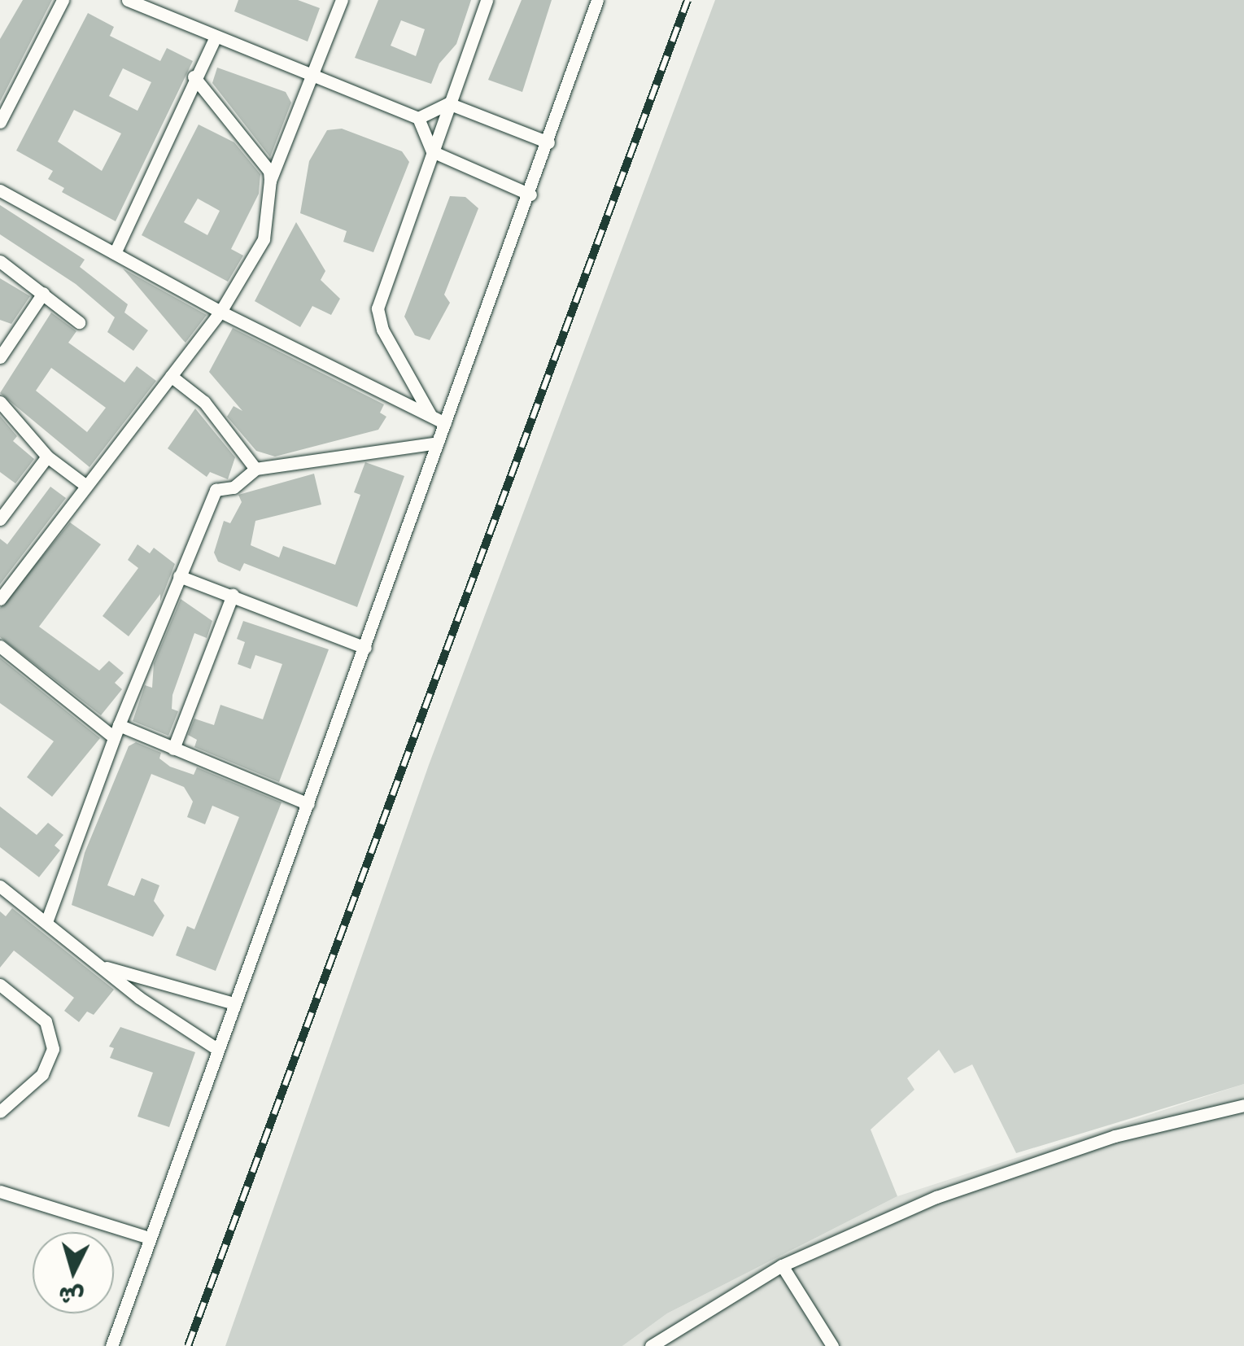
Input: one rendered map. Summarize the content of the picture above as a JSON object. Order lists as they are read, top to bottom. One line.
{"north":"bottom"}
